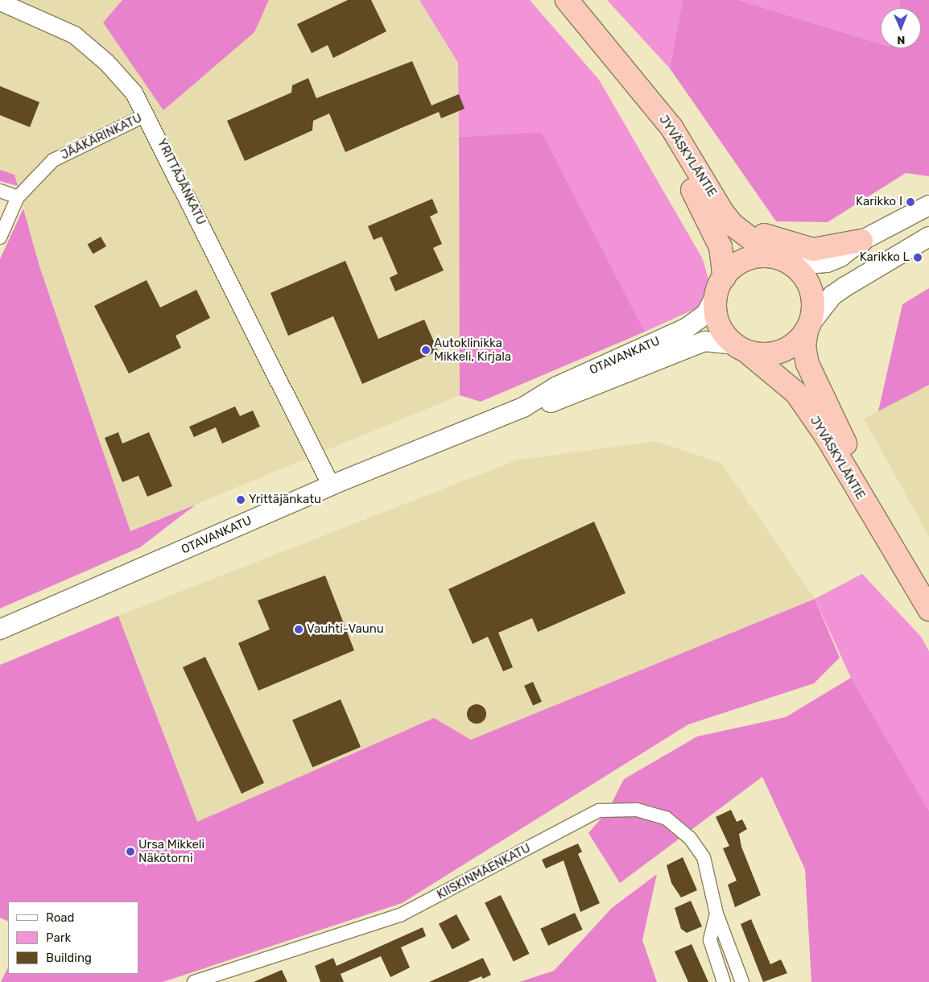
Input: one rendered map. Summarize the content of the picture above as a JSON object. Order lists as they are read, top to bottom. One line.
{"streets":{"highway":["JYVÄSKYLÄNTIE"],"main road":["OTAVANKATU"],"street":["JÄÄKÄRINKATU","YRITTÄJÄNKATU","KIISKINMÄENKATU"]},"crossings":[["JÄÄKÄRINKATU","YRITTÄJÄNKATU"],["JYVÄSKYLÄNTIE","OTAVANKATU"],["YRITTÄJÄNKATU","OTAVANKATU"]],"places":["Karikko I","Karikko L","Autoklinikka Mikkeli, Kirjala","Yrittäjänkatu","Vauhti-Vaunu","Ursa Mikkeli Näkötorni"],"legend":["Road","Park","Building"],"north":"bottom"}
